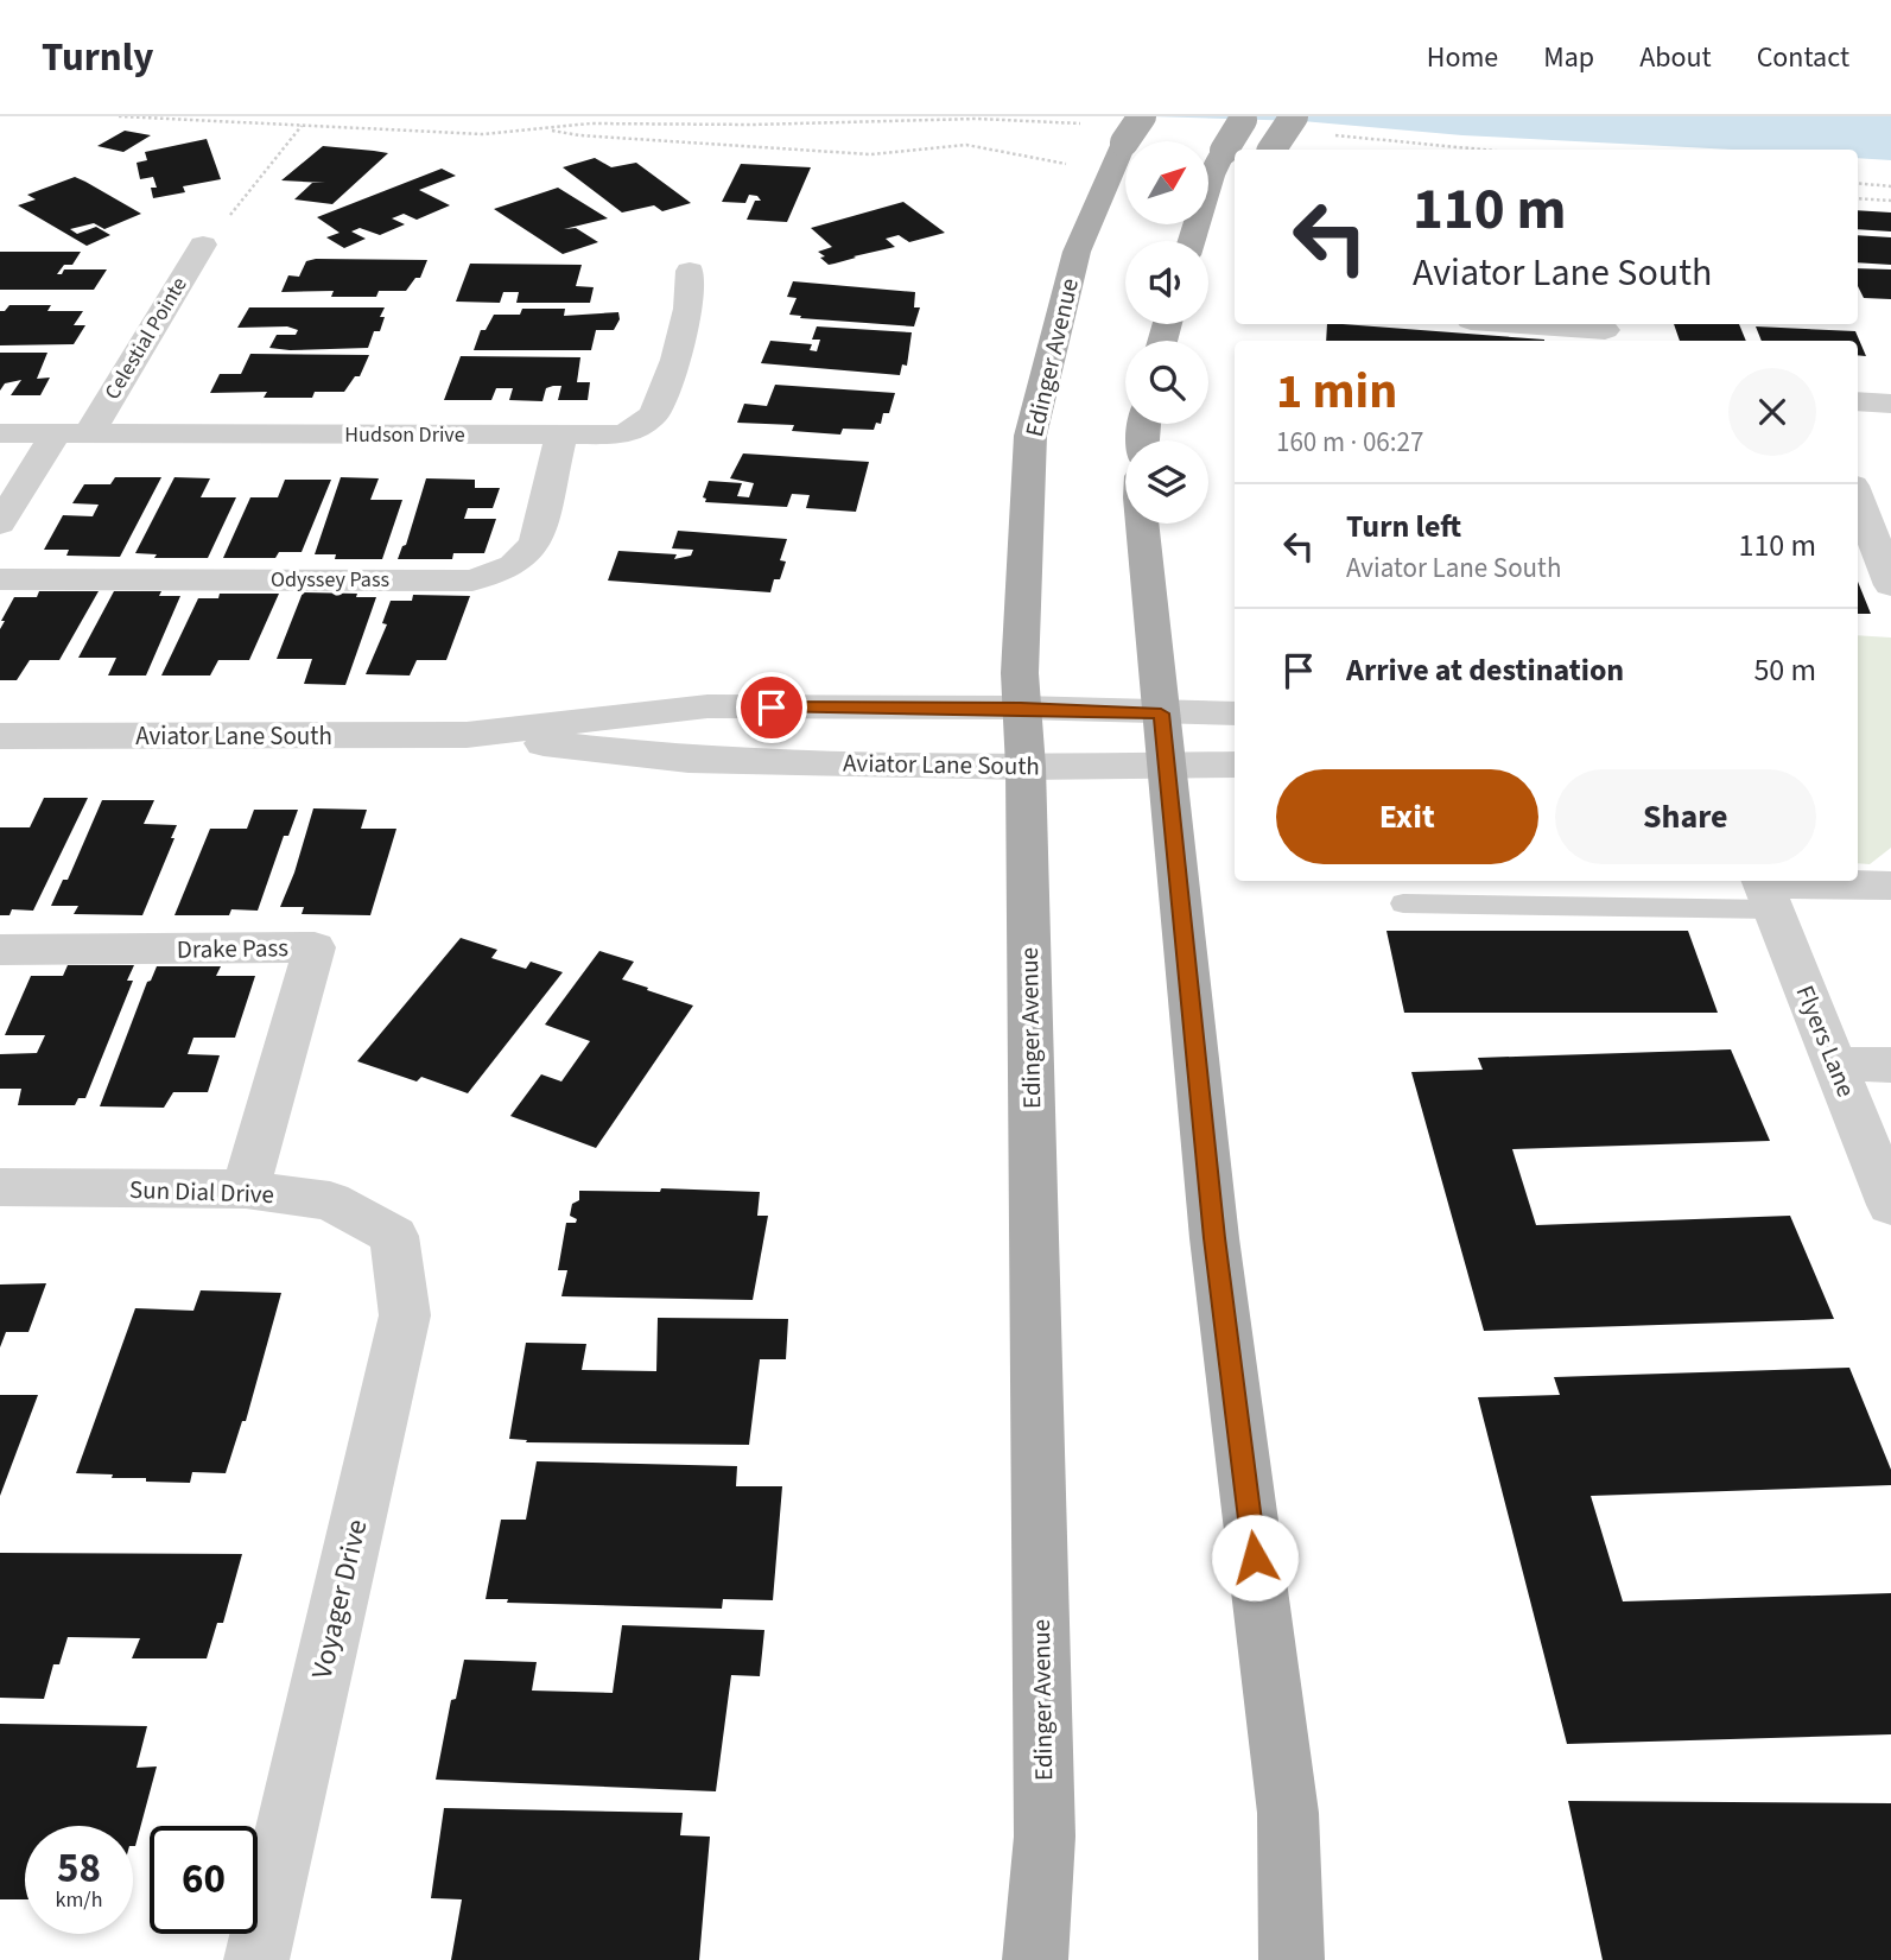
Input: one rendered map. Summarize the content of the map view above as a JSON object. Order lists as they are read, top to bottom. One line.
{"streets":{"main road":["Edinger Avenue"],"street":["Celestial Pointe","Hudson Drive","Odyssey Pass","Aviator Lane South","Drake Pass","Flyers Lane","Sun Dial Drive","Voyager Drive"]},"crossings":[["Celestial Pointe","Hudson Drive"],["Edinger Avenue","Aviator Lane South"],["Hudson Drive","Odyssey Pass"],["Drake Pass","Sun Dial Drive"],["Sun Dial Drive","Voyager Drive"]],"north":"top right","page":{"header":"Turnly","nav":["Home","Map","About","Contact"],"turn":["110 m","Aviator Lane South"],"heading":["1 min","160 m · 06:27"],"list":[{"name":"Turn left","note":"Aviator Lane South","value":"110 m"},{"name":"Arrive at destination","value":"50 m"}],"buttons":["Exit","Share"],"speed":"58 km/h","limit":"60"}}
